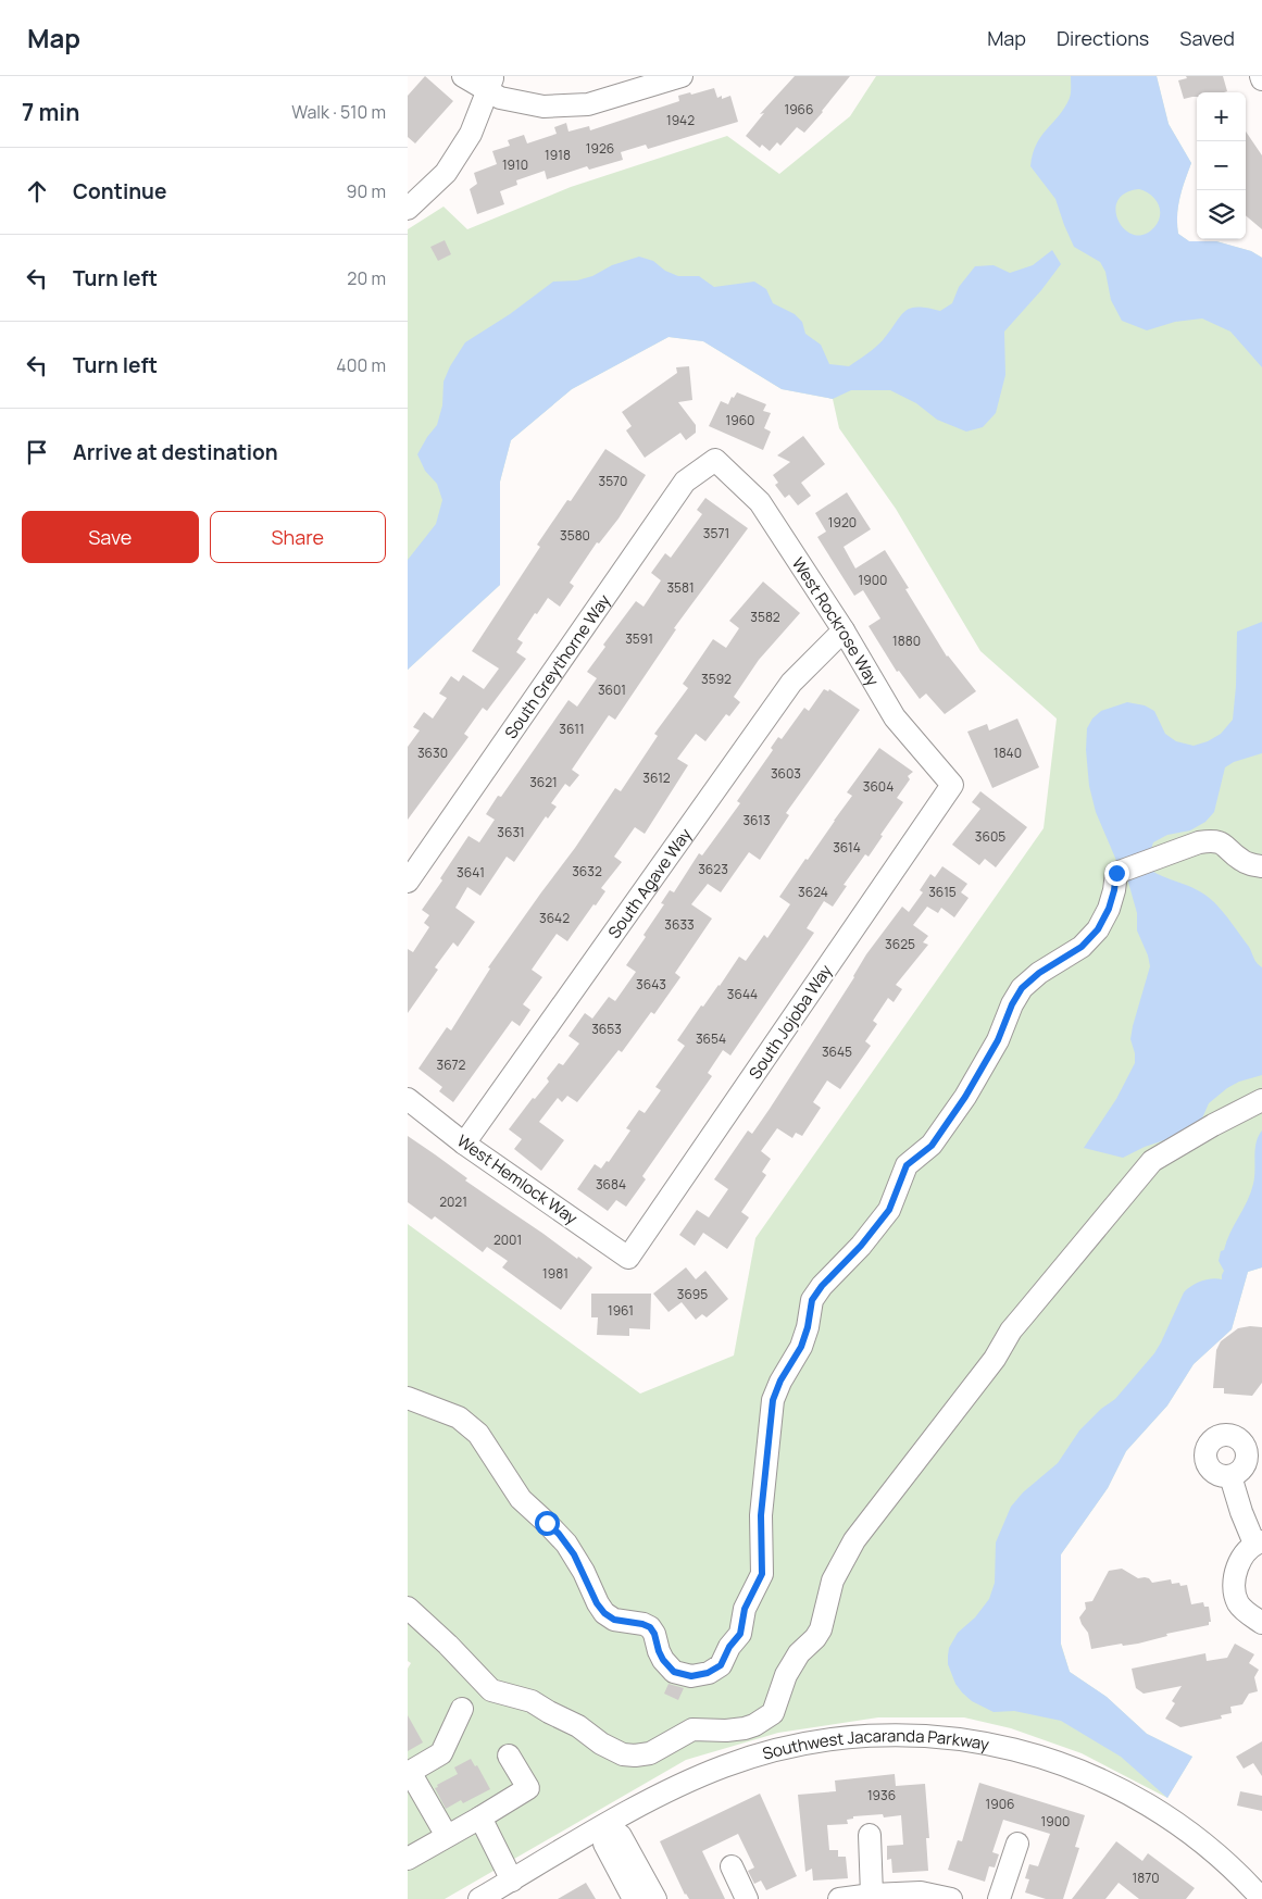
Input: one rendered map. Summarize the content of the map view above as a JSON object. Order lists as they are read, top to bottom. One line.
{"streets":{"street":["West Rockrose Way","South Greythorne Way","South Agave Way","South Jojoba Way","West Hemlock Way","Southwest Jacaranda Parkway"]},"crossings":[["West Rockrose Way","South Greythorne Way"],["West Rockrose Way","South Agave Way"],["West Rockrose Way","South Jojoba Way"],["South Agave Way","West Hemlock Way"],["South Jojoba Way","West Hemlock Way"]],"house_numbers":["1966","1942","1926","1918","1910","1960","3570","1920","3571","3580","1900","3581","3582","3591","1880","3592","3601","3611","3630","1840","3603","3612","3621","3604","3613","3631","3605","3614","3623","3632","3641","3624","3615","3642","3633","3625","3643","3644","3653","3654","3645","3672","3684","2021","2001","1981","3695","1961","1936","1906","1900","1870"],"page":{"header":"Map","nav":["Map","Directions","Saved"],"heading":["7 min","Walk · 510 m"],"map_buttons":["+","−"],"list":[["Continue","90 m"],["Turn left","20 m"],["Turn left","400 m"],"Arrive at destination"],"buttons":["Save","Share"]}}
